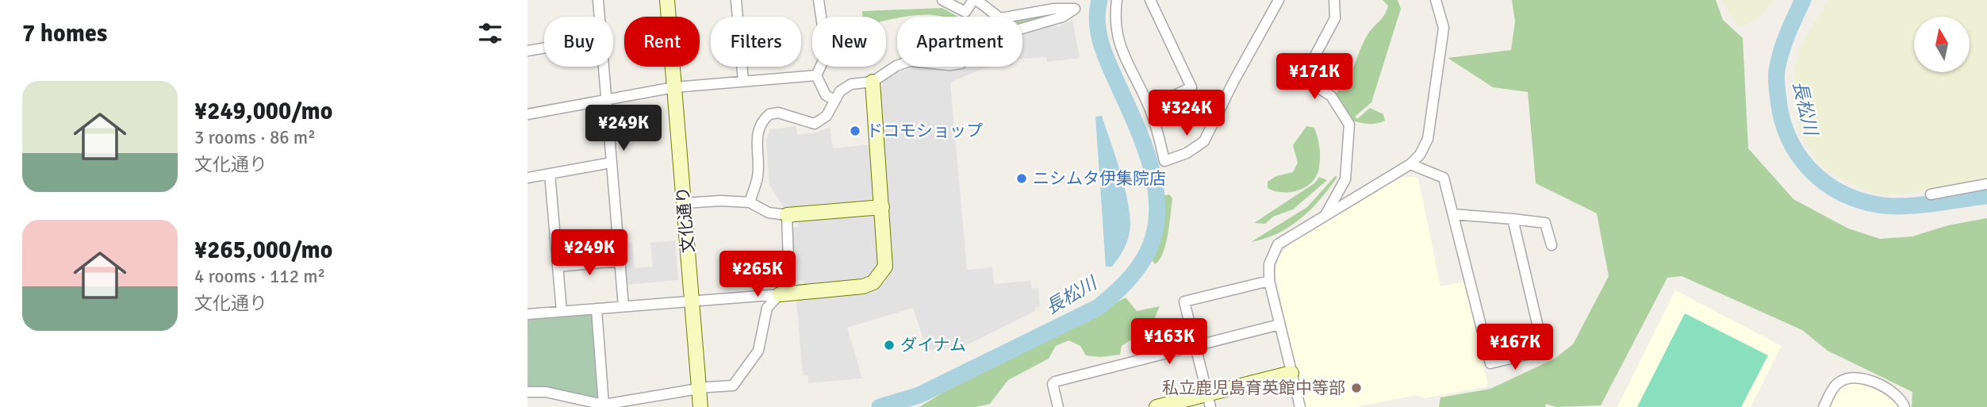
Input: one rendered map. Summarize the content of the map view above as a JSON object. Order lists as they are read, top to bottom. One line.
{"streets":{"street":["文化通り"]},"water":["長松川"],"places":["ドコモショップ","ニシムタ伊集院店","ダイナム","私立鹿児島育英館中等部"],"north":"top","page":{"heading":"7 homes","chip":["Buy","Rent","Filters","New","Apartment"],"price":["¥171K","¥324K","¥249K","¥249K","¥265K","¥163K","¥167K"],"list":[{"name":"¥249,000/mo","note":"3 rooms · 86 m² · 文化通り"},{"name":"¥265,000/mo","note":"4 rooms · 112 m² · 文化通り"}]}}
